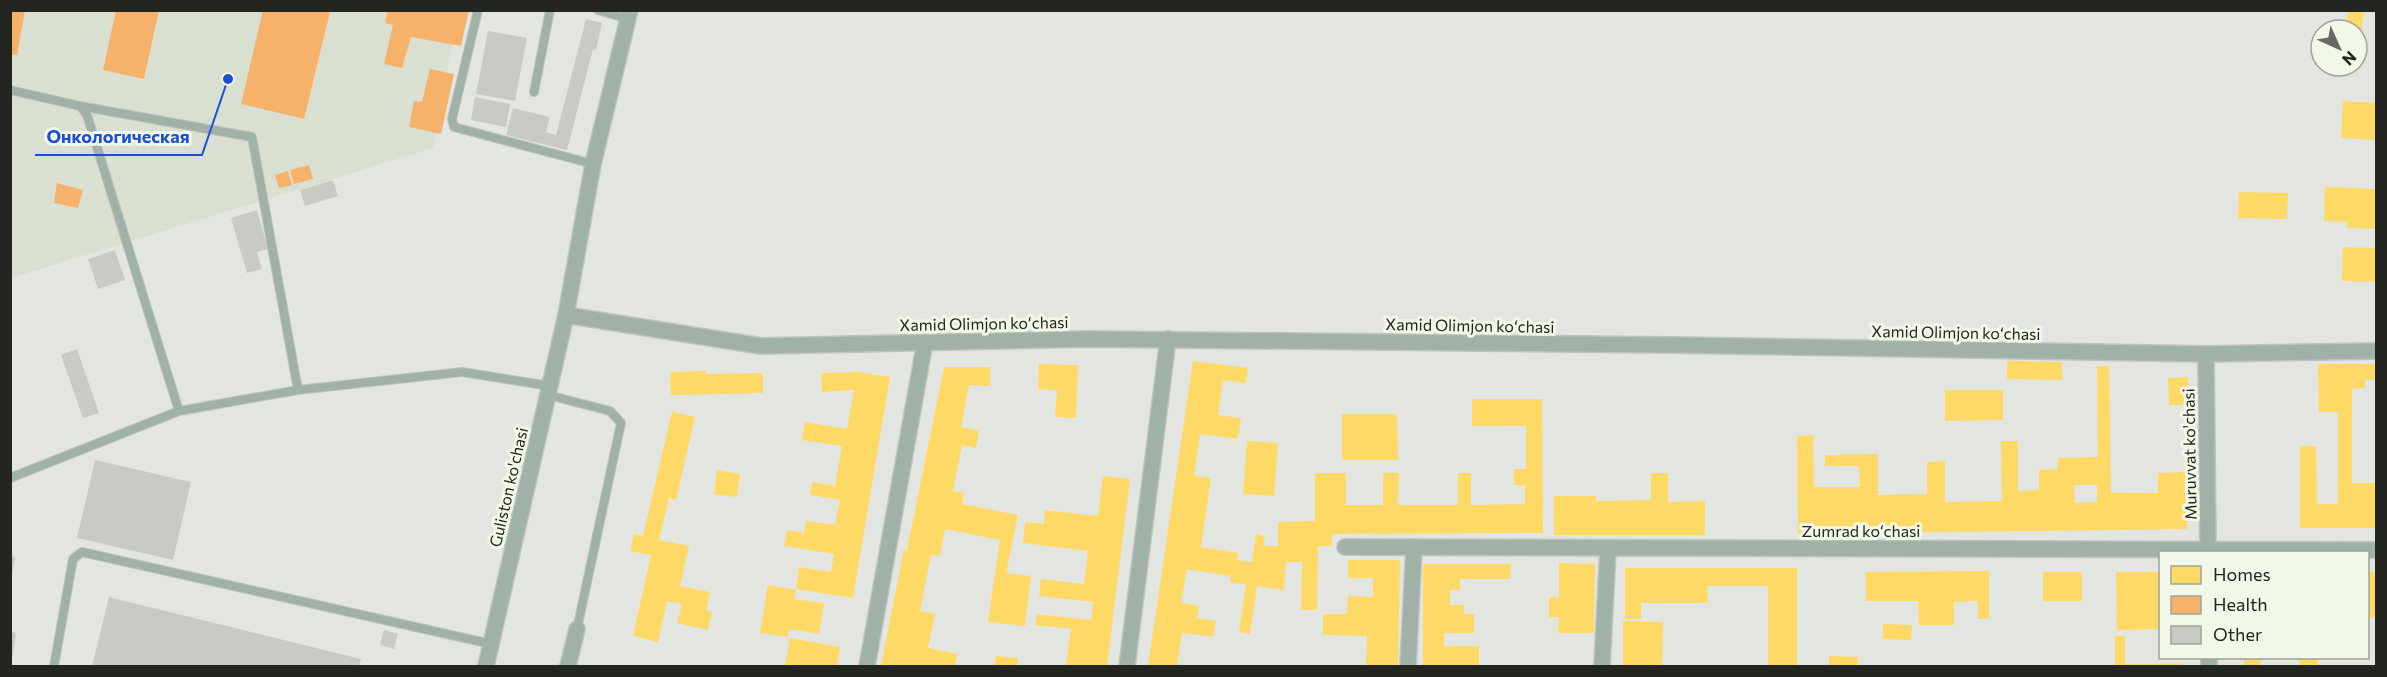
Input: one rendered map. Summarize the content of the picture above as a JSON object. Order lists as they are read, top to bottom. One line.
{"streets":{"street":["Xamid Olimjon koʻchasi","Muruvvat ko'chasi","Guliston ko'chasi","Zumrad koʻchasi"]},"crossings":[["Xamid Olimjon koʻchasi","Muruvvat ko'chasi"],["Xamid Olimjon koʻchasi","Guliston ko'chasi"],["Muruvvat ko'chasi","Zumrad koʻchasi"]],"places":["Онкологическая"],"legend":["Homes","Health","Other"],"north":"bottom right"}
